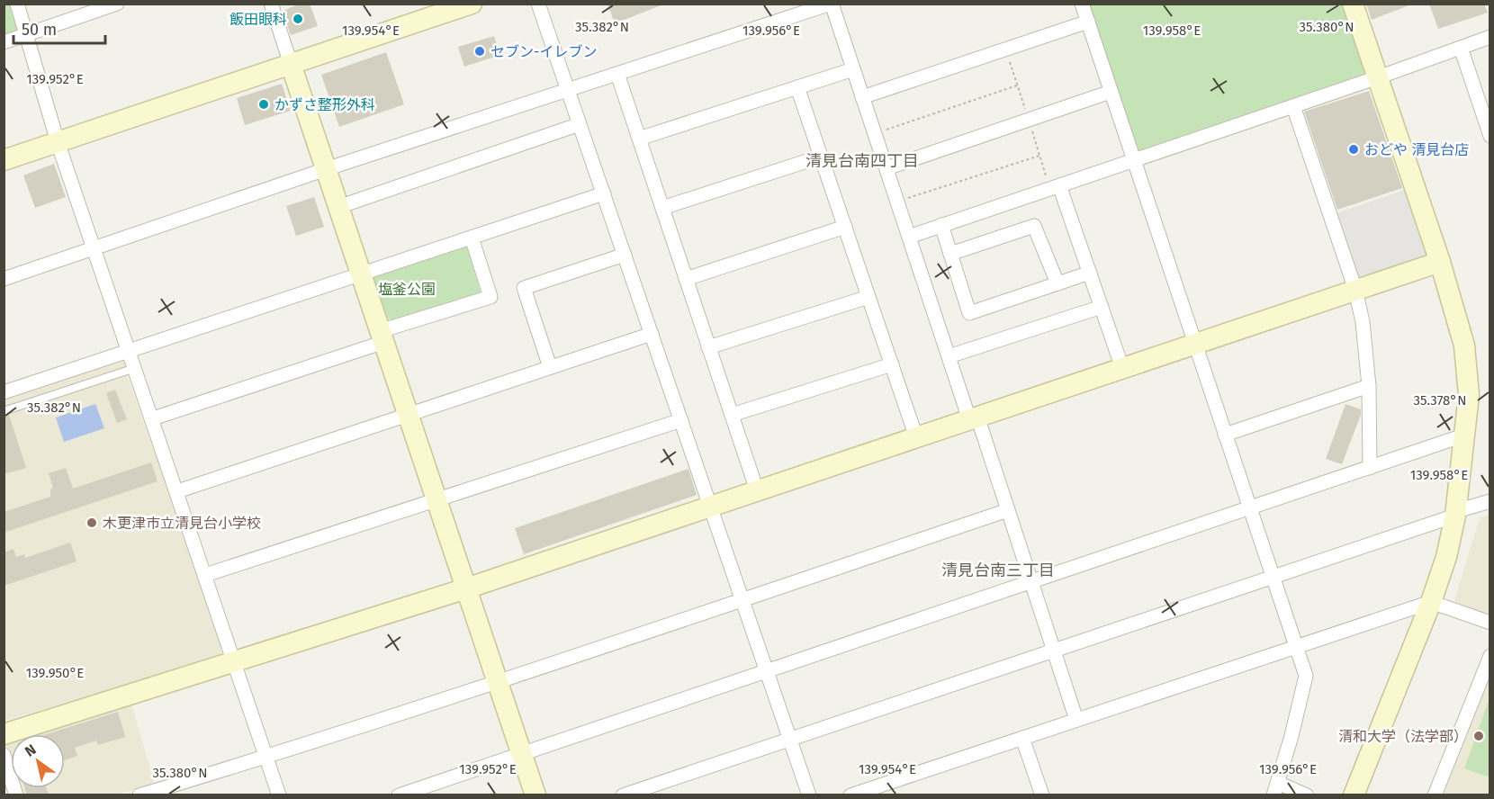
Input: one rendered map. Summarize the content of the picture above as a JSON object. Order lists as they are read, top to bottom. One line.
{"districts":["清見台南四丁目","清見台南三丁目"],"parks":["塩釜公園"],"places":["飯田眼科","セブン-イレブン","かずさ整形外科","おどや 清見台店","木更津市立清見台小学校","清和大学（法学部）"],"scale_bar":"50 m","north":"top left","coordinates":["35.382°N","35.380°N","139.954°E","139.956°E","139.958°E","139.952°E","35.378°N","139.950°E"]}
